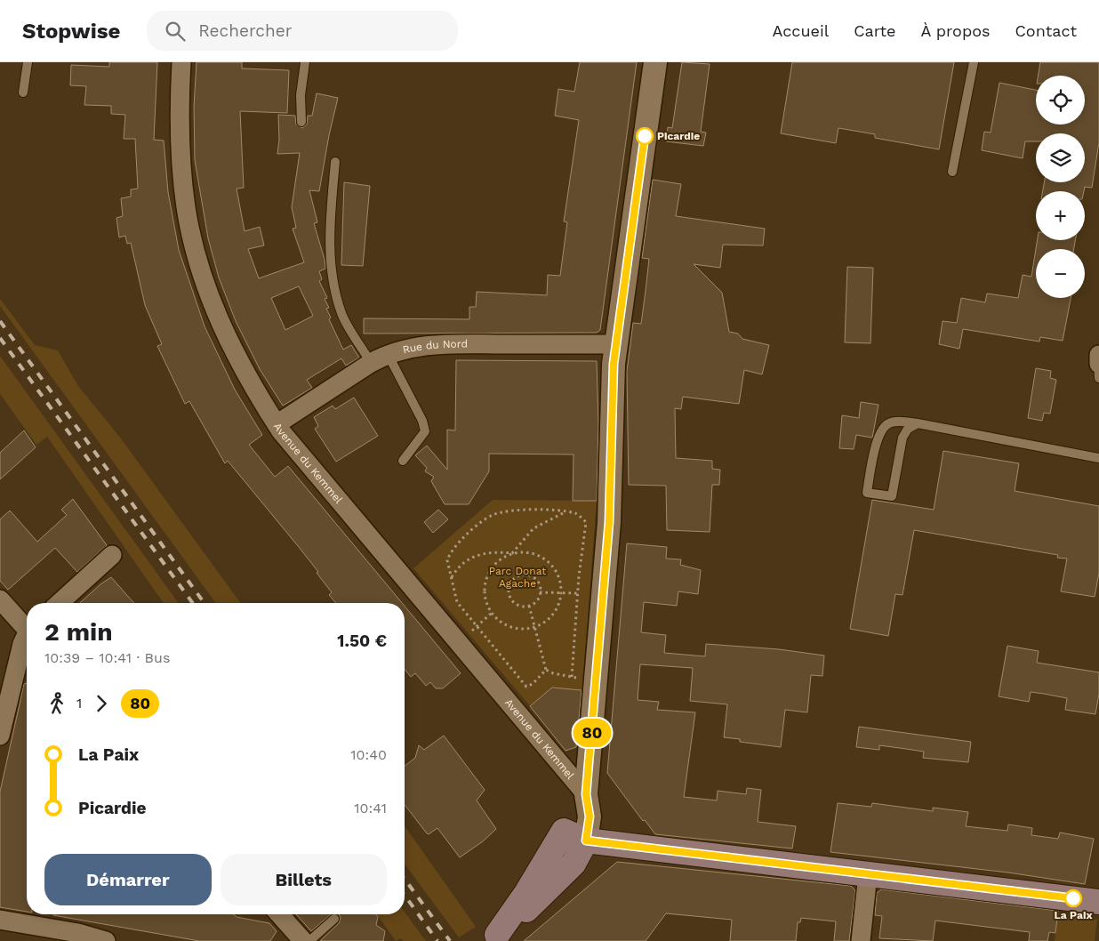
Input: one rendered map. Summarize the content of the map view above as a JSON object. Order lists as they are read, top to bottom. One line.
{"streets":{"street":["Rue du Nord","Avenue du Kemmel"]},"crossings":[["Rue du Nord","Avenue du Kemmel"]],"parks":["Parc Donat Agache"],"places":["Picardie","La Paix"],"lines":["bus line 80"],"page":{"header":"Stopwise","search":"Rechercher","nav":["Accueil","Carte","À propos","Contact"],"on_map":"80","map_buttons":["+","−"],"heading":["2 min","10:39 – 10:41 · Bus","1.50 €"],"legs":["1","80"],"list":[{"name":"La Paix","value":"10:40"},{"name":"Picardie","value":"10:41"}],"buttons":["Démarrer","Billets"]}}
